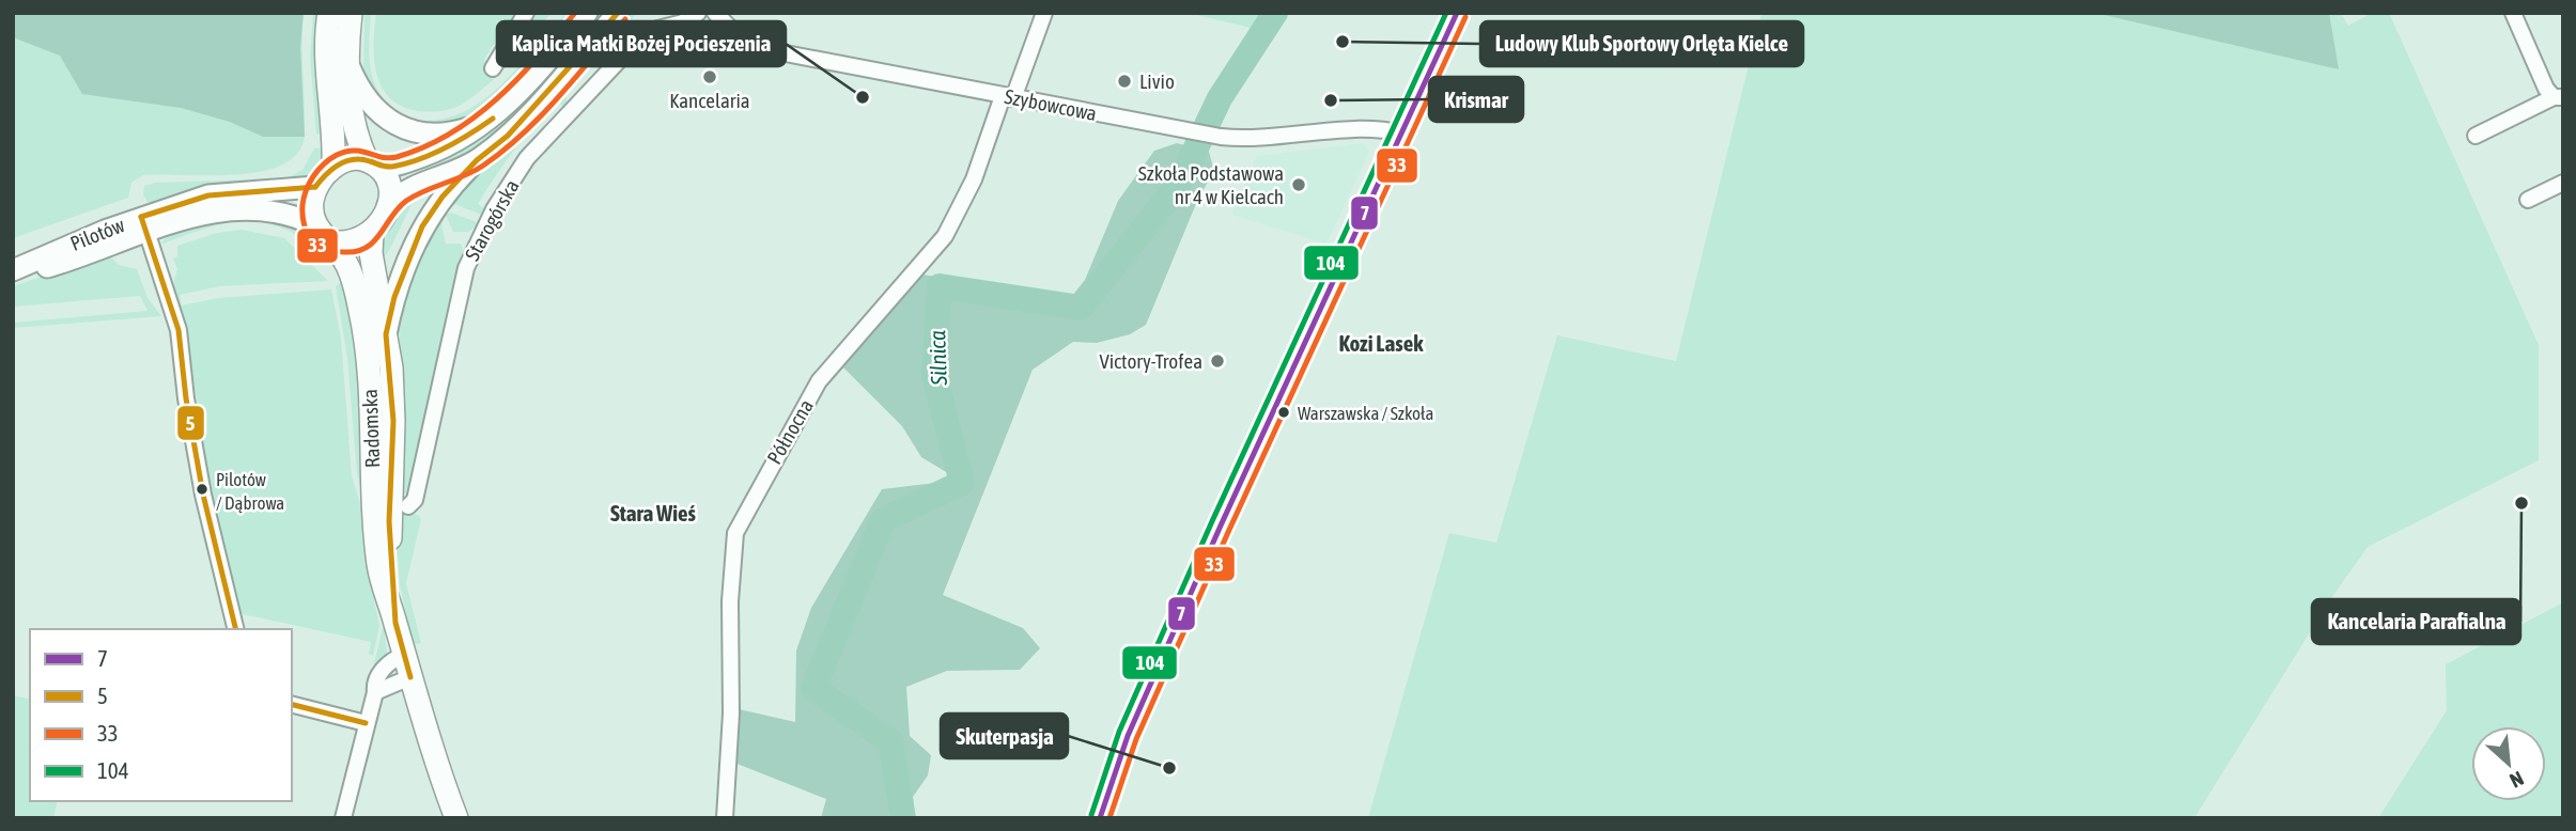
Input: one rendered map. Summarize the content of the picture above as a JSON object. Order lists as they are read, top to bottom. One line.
{"streets":{"main road":["Pilotów","Radomska"],"street":["Szybowcowa","Starogórska","Północna"]},"crossings":[["Szybowcowa","Północna"],["Pilotów","Radomska"]],"districts":["Kozi Lasek","Stara Wieś"],"water":["Silnica"],"places":["Ludowy Klub Sportowy Orlęta Kielce","Kancelaria","Livio","Kaplica Matki Bożej Pocieszenia","Krismar","Szkoła Podstawowa nr 4 w Kielcach","Victory-Trofea","Warszawska / Szkoła","Pilotów / Dąbrowa","Kancelaria Parafialna","Skuterpasja"],"lines":["transit line 7","transit line 5","transit line 33","transit line 104"],"legend":["7","5","33","104"],"north":"bottom right"}
